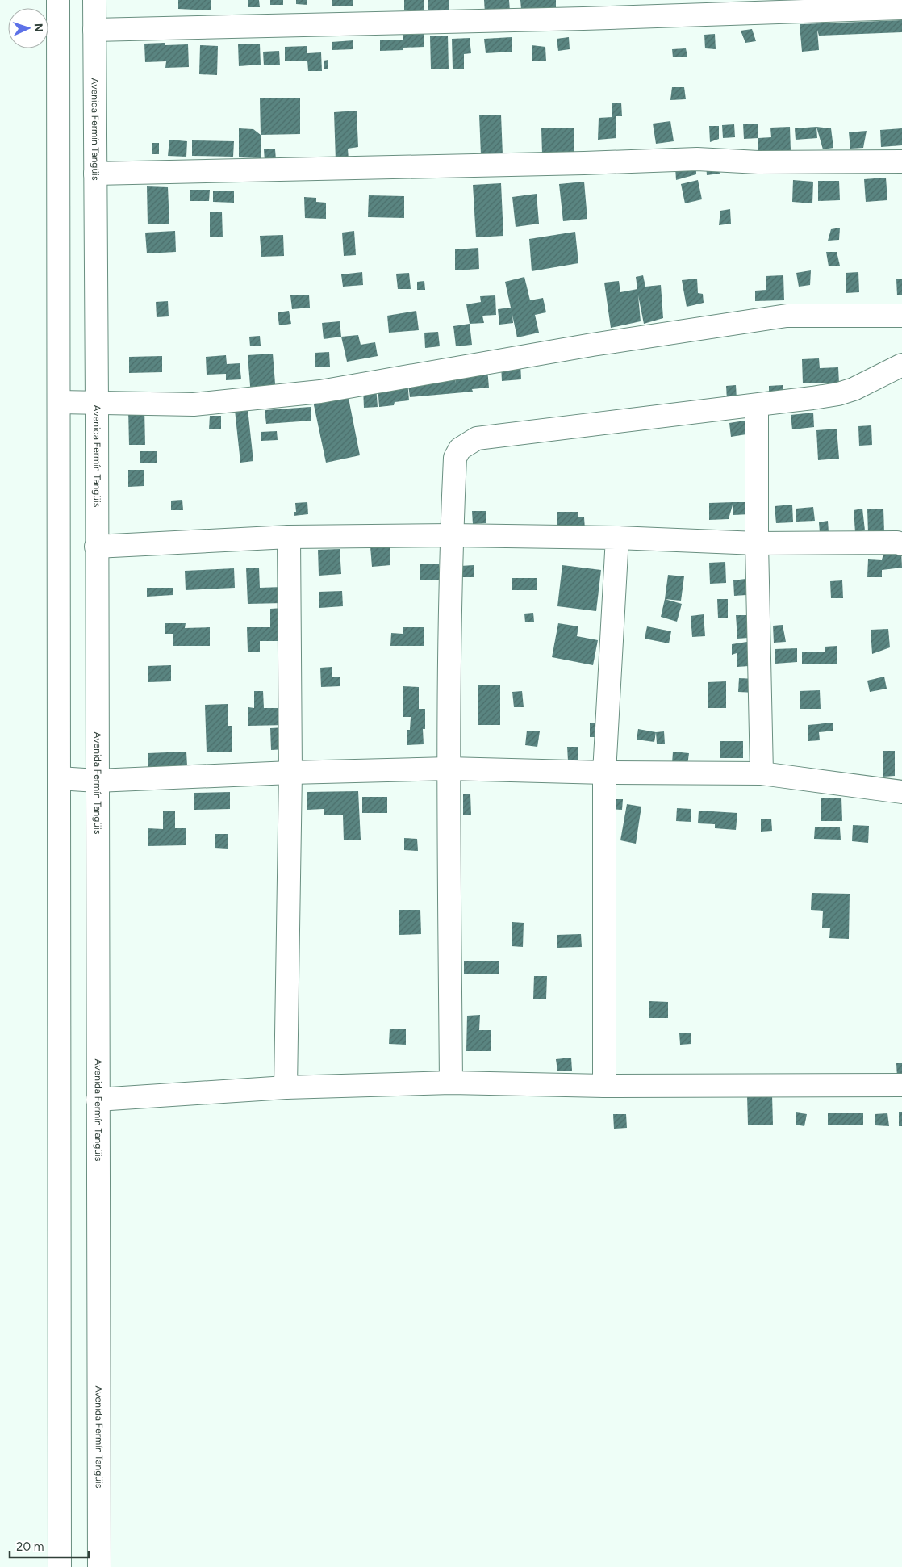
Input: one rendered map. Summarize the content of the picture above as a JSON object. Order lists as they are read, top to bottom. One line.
{"streets":{"street":["Avenida Fermín Tangüis"]},"scale_bar":"20 m","north":"right"}
